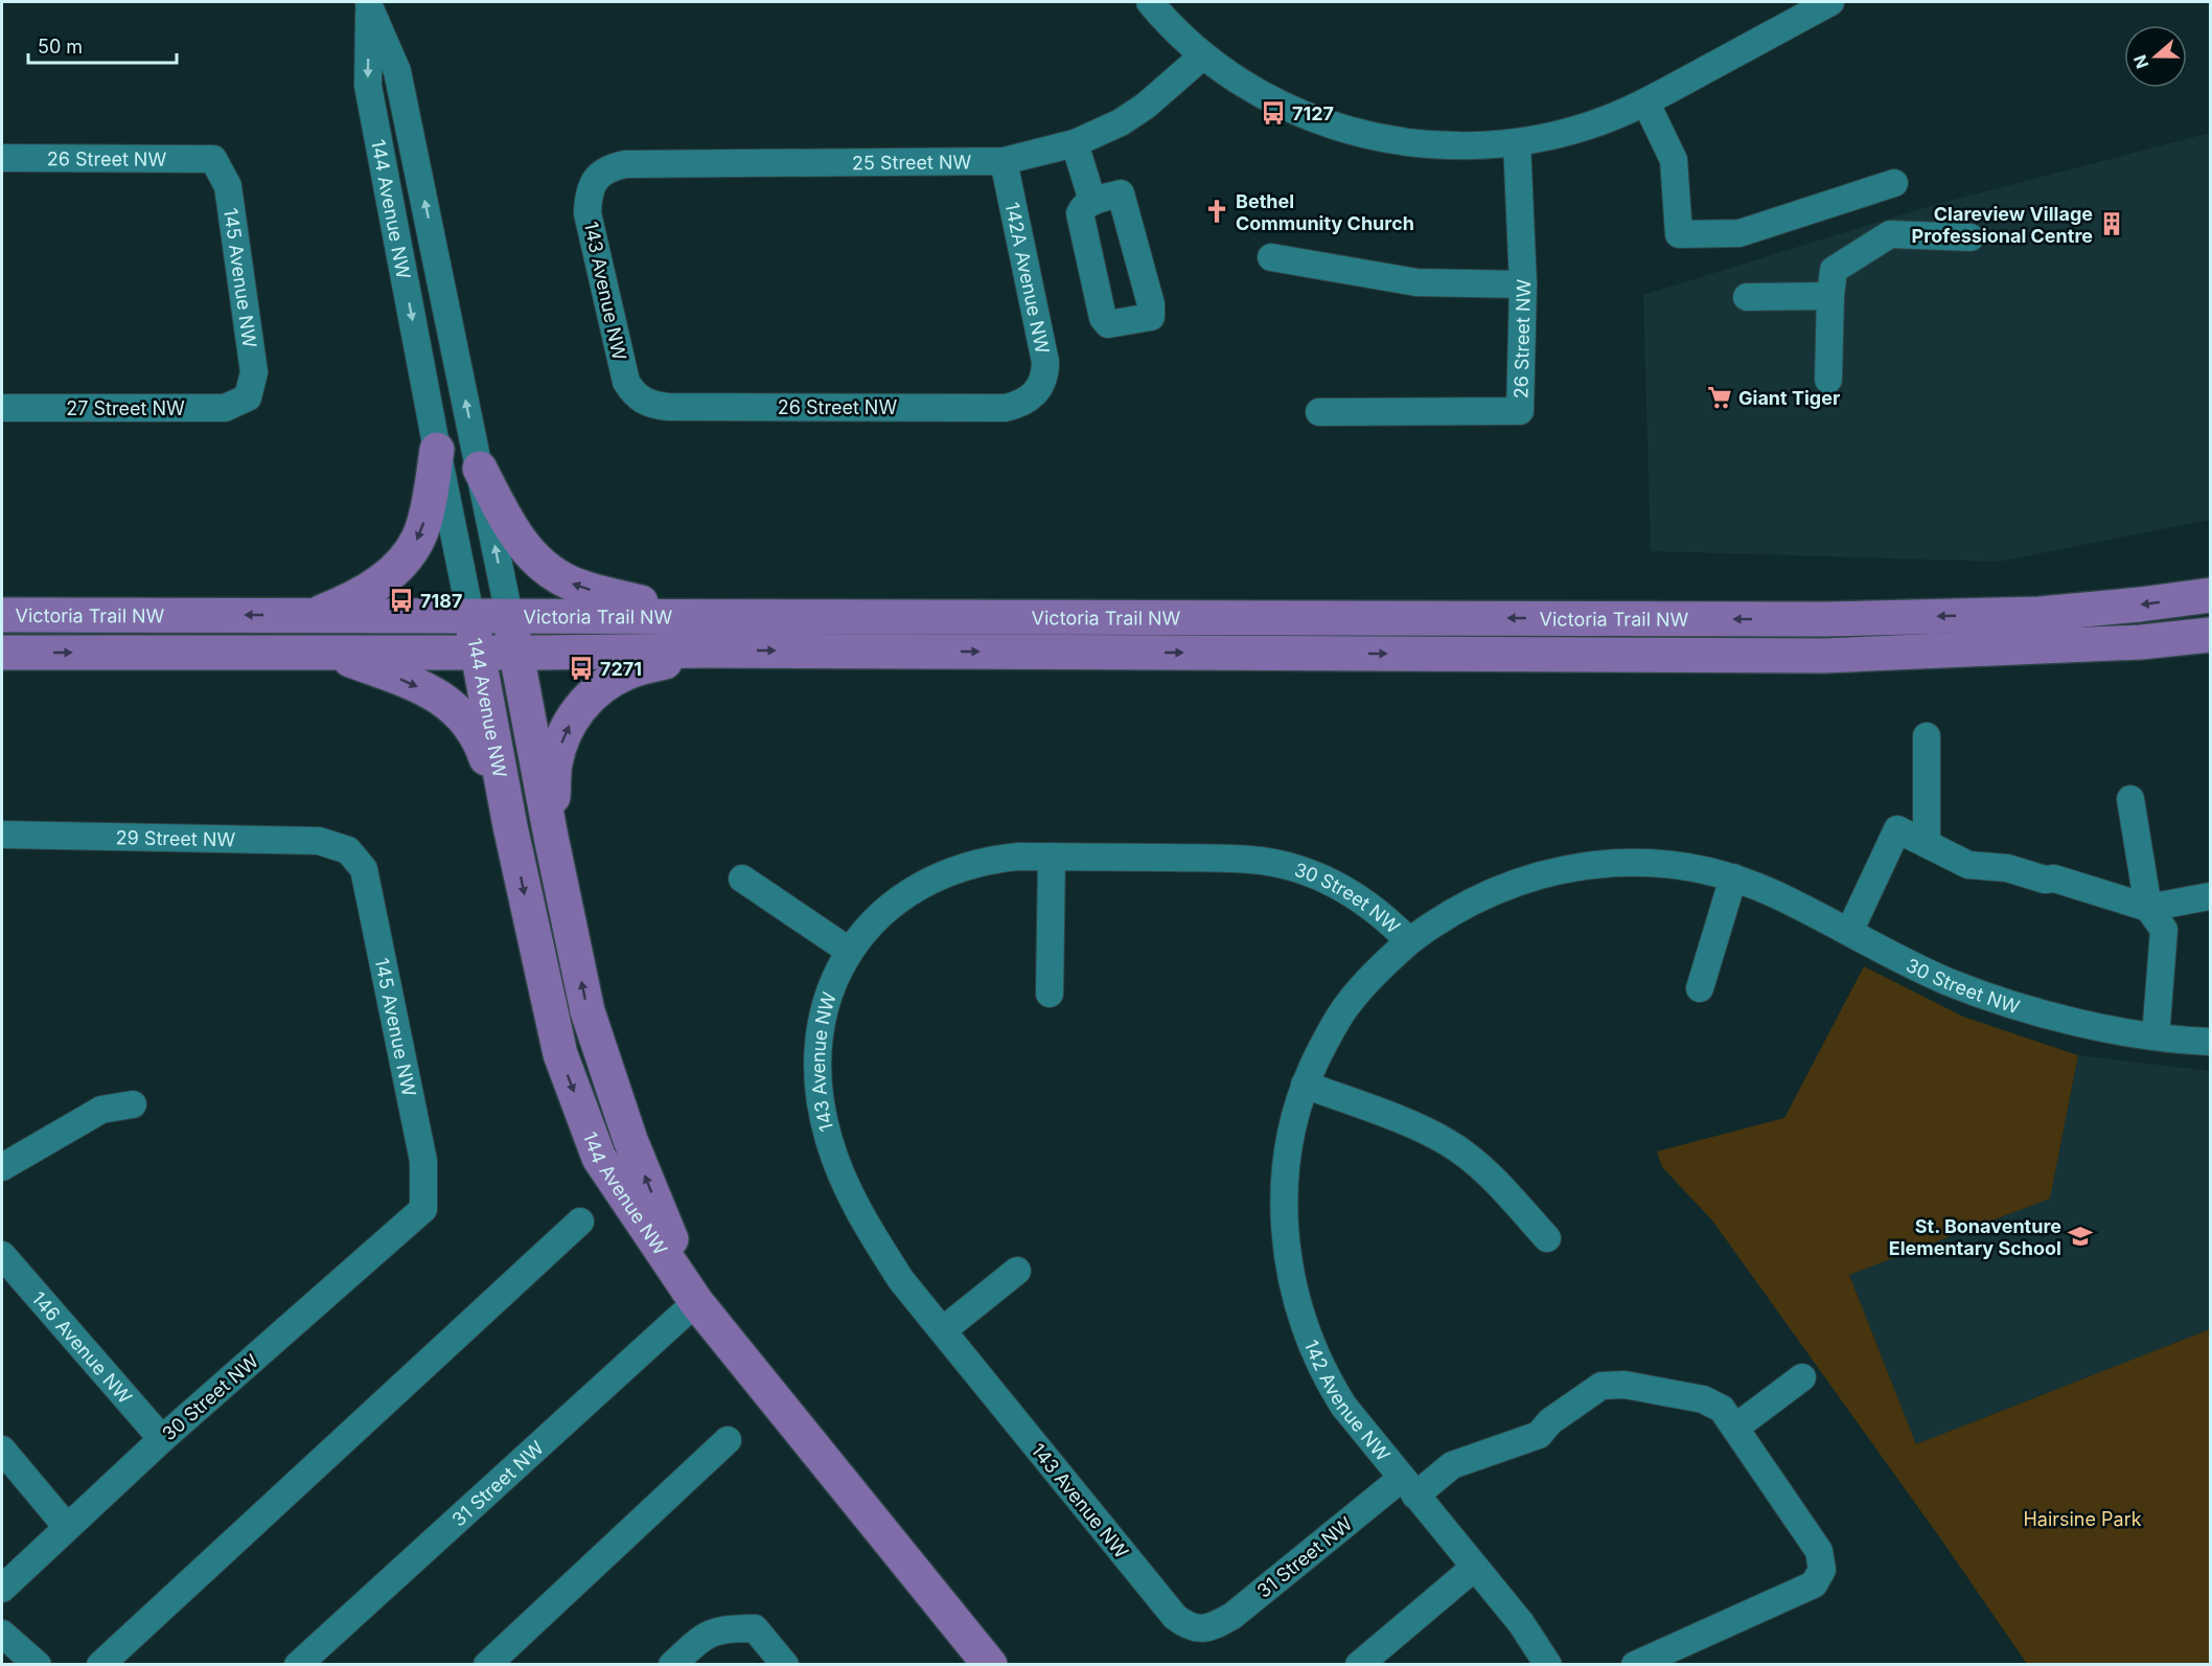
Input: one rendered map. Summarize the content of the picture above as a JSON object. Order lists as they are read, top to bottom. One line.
{"streets":{"main road":["144 Avenue NW","Victoria Trail NW"],"street":["26 Street NW","25 Street NW","145 Avenue NW","142A Avenue NW","143 Avenue NW","27 Street NW","29 Street NW","30 Street NW","146 Avenue NW","142 Avenue NW","31 Street NW"]},"crossings":[["26 Street NW","145 Avenue NW"],["26 Street NW","142A Avenue NW"],["26 Street NW","143 Avenue NW"],["25 Street NW","142A Avenue NW"],["25 Street NW","143 Avenue NW"],["144 Avenue NW","Victoria Trail NW"],["144 Avenue NW","31 Street NW"],["145 Avenue NW","27 Street NW"],["145 Avenue NW","29 Street NW"],["145 Avenue NW","30 Street NW"],["143 Avenue NW","30 Street NW"],["143 Avenue NW","31 Street NW"],["30 Street NW","146 Avenue NW"],["30 Street NW","142 Avenue NW"],["142 Avenue NW","31 Street NW"]],"parks":["Hairsine Park"],"places":{"bus stop":["7127","7187","7271"],"church":["Bethel Community Church"],"building":["Clareview Village Professional Centre"],"supermarket":["Giant Tiger"],"school or university":["St. Bonaventure Elementary School"]},"scale_bar":"50 m","north":"left"}
